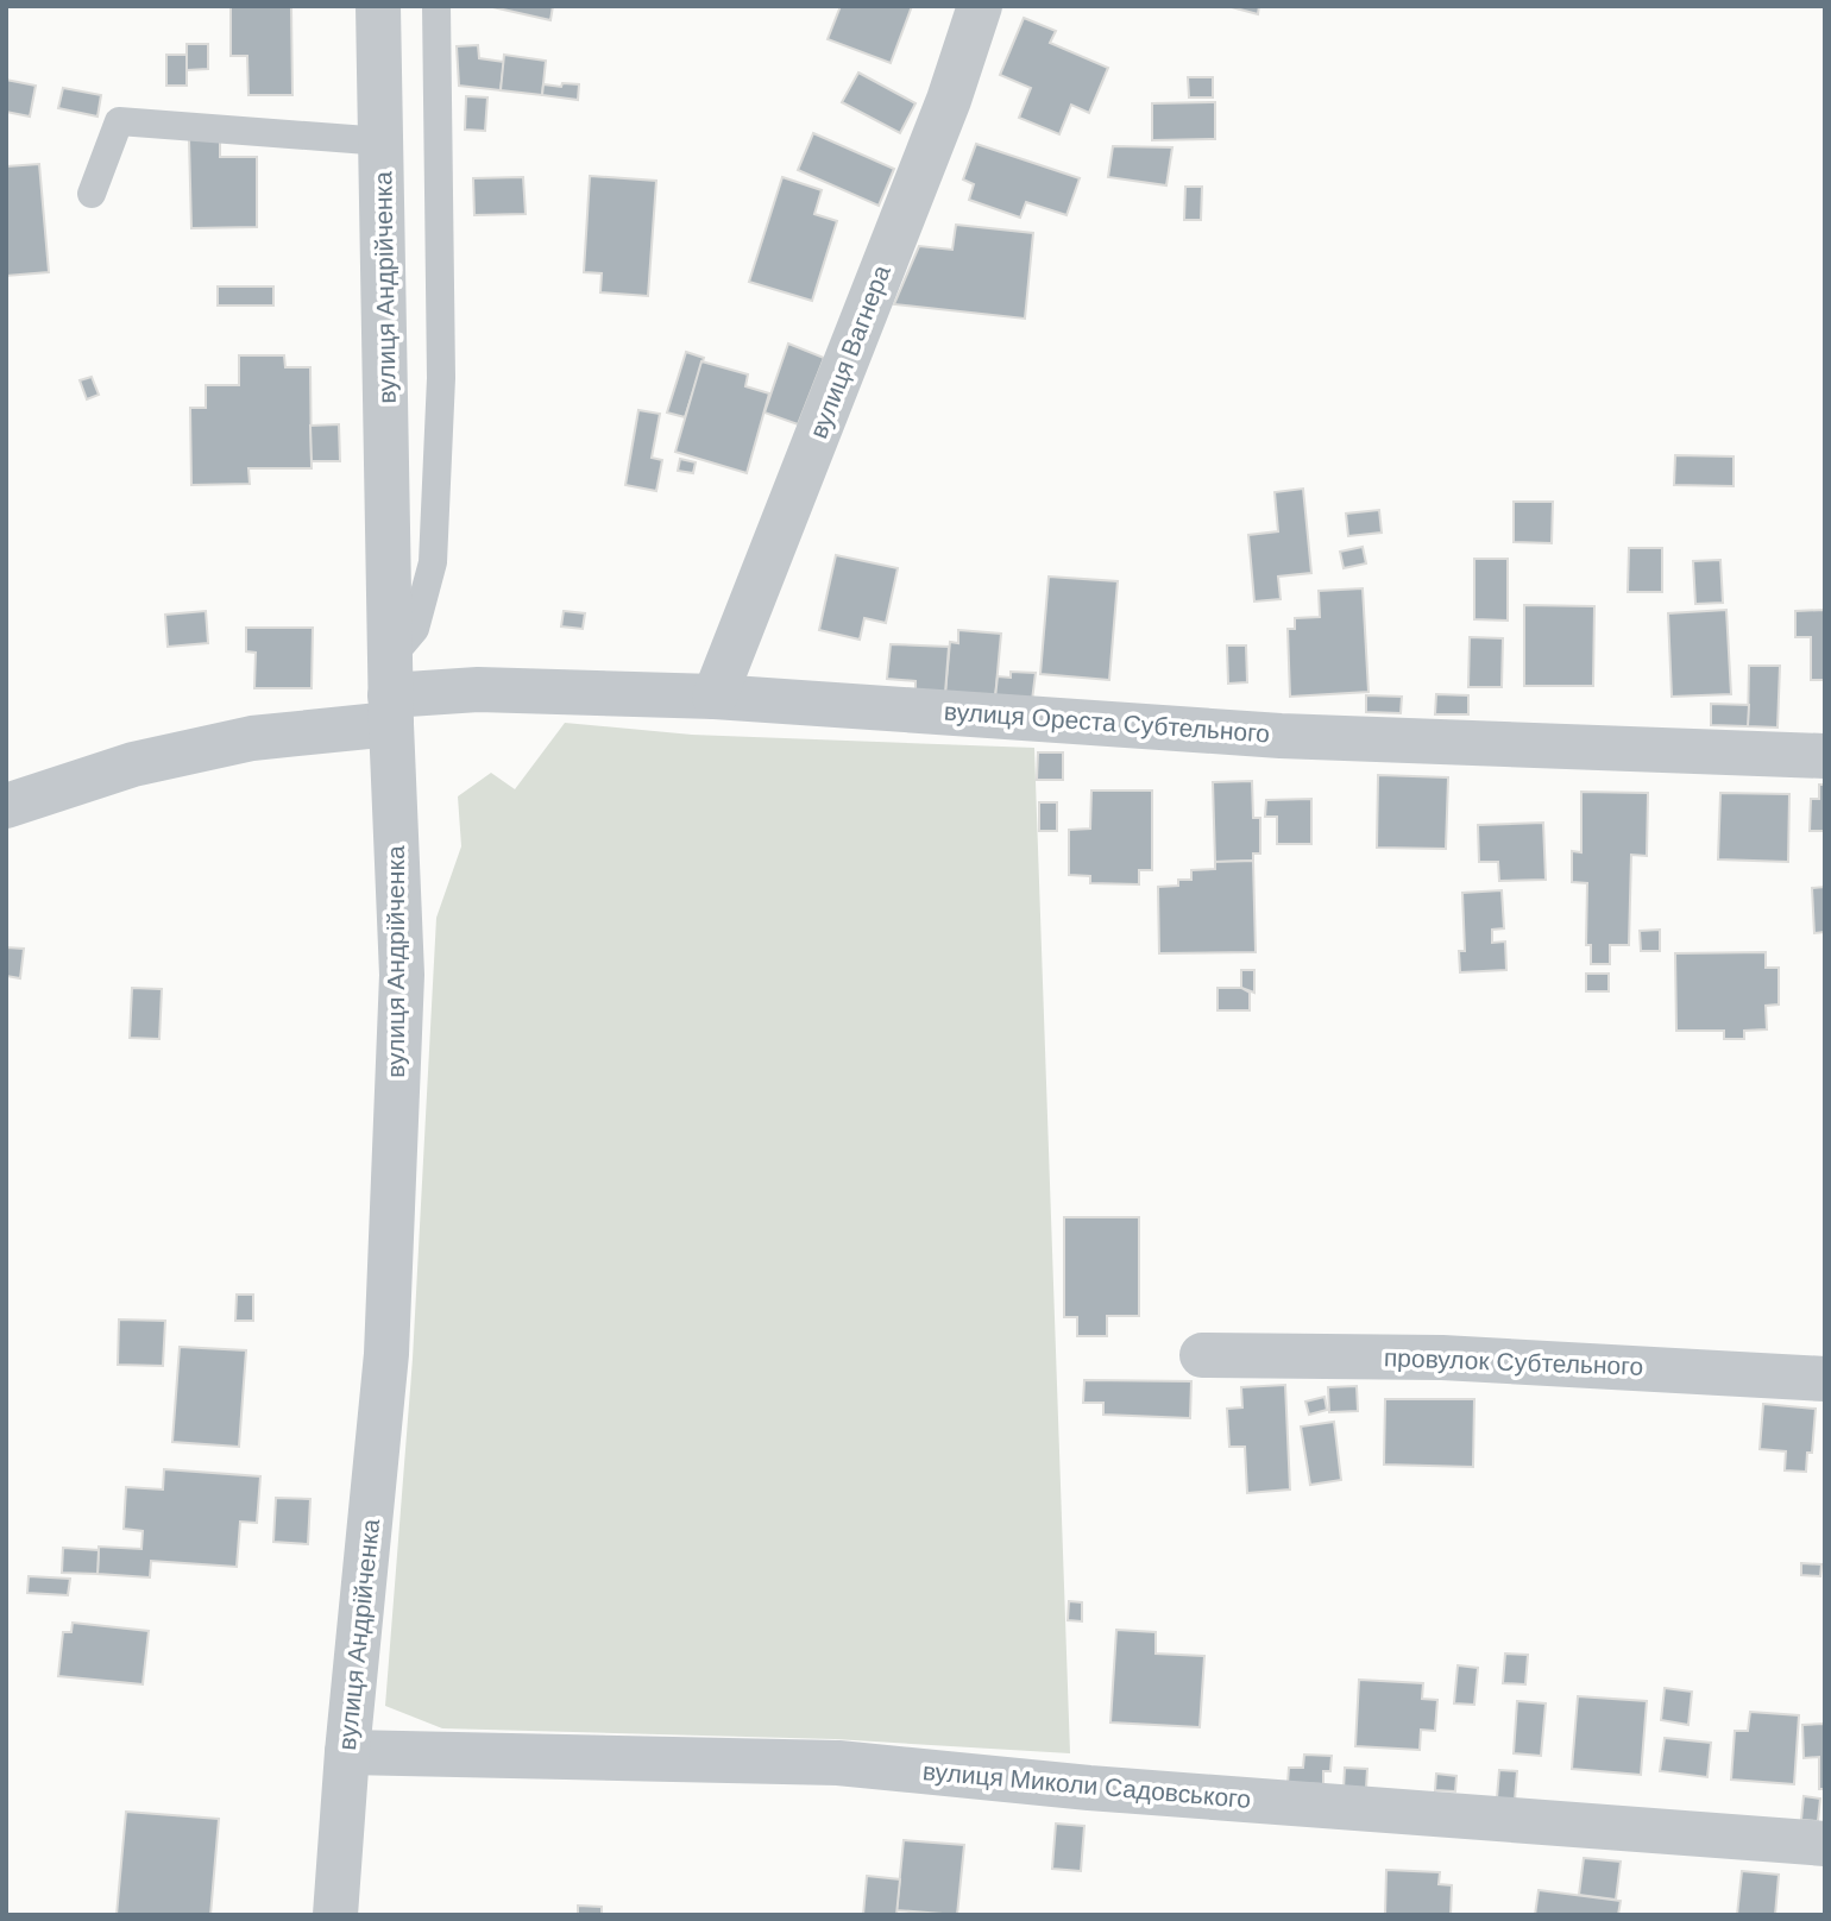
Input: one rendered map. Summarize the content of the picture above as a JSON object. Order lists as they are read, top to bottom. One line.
{"streets":{"street":["вулиця Андрійченка","вулиця Вагнера","вулиця Ореста Субтельного","провулок Субтельного","вулиця Миколи Садовського"]},"crossings":[["вулиця Андрійченка","вулиця Ореста Субтельного"],["вулиця Андрійченка","вулиця Миколи Садовського"],["вулиця Вагнера","вулиця Ореста Субтельного"]]}
